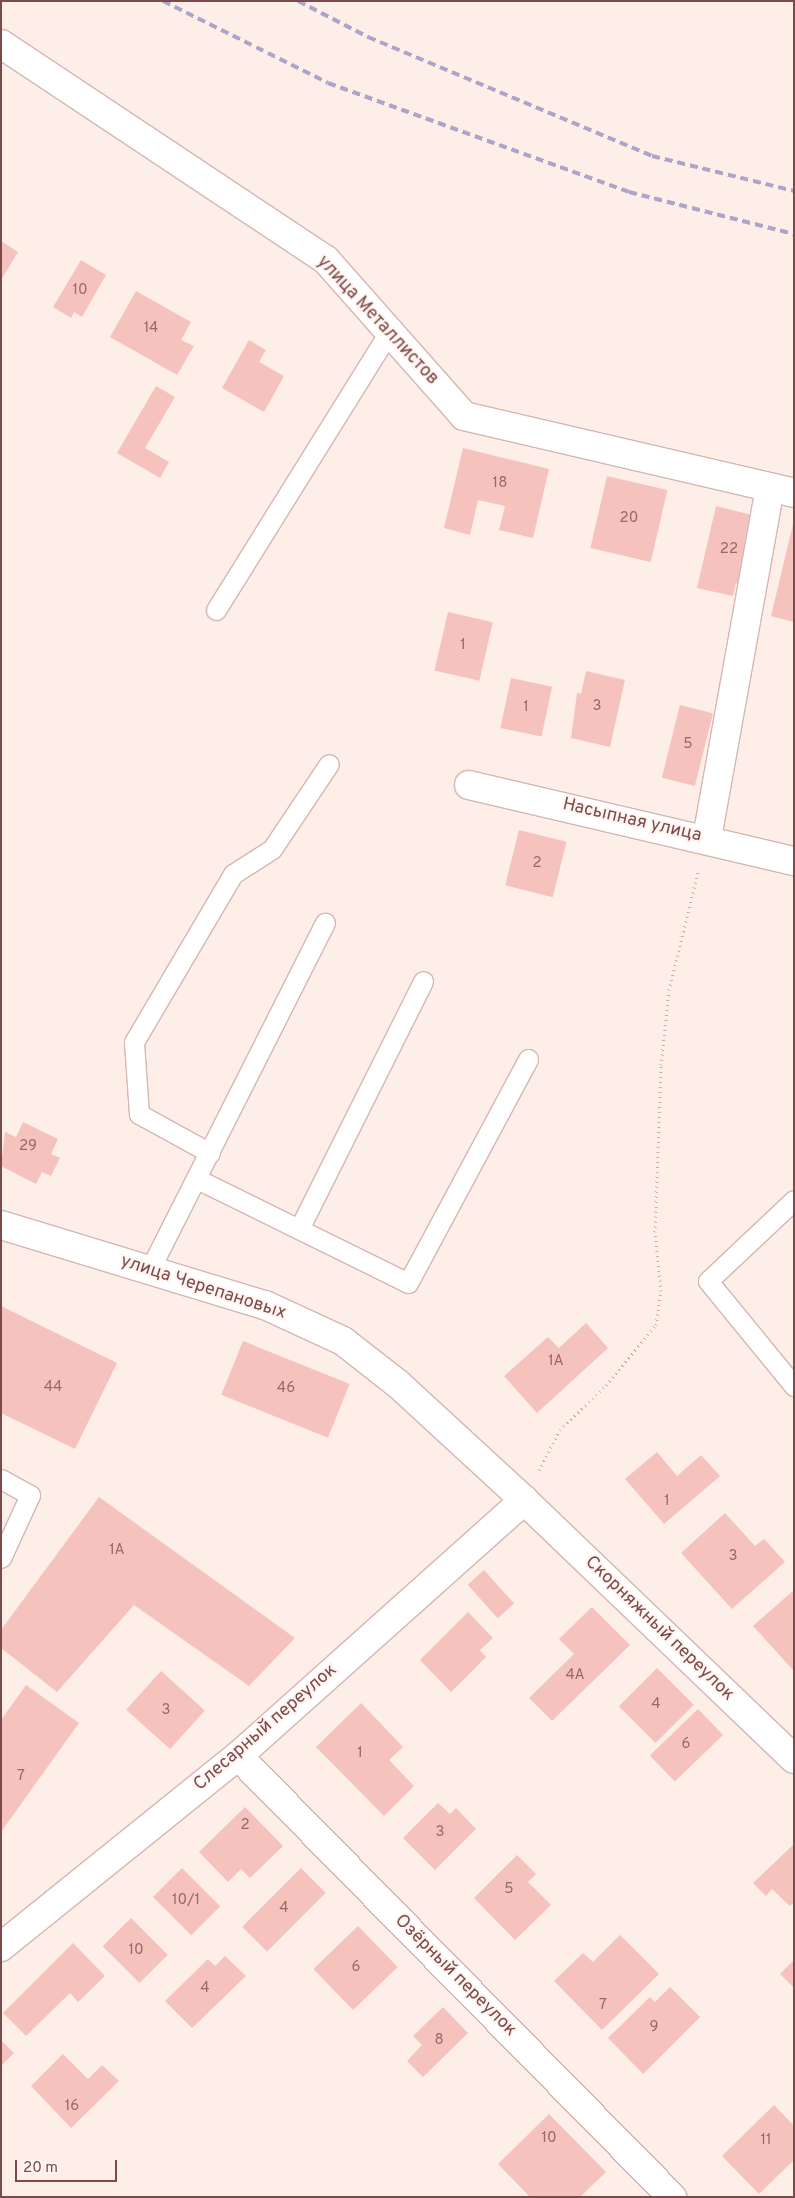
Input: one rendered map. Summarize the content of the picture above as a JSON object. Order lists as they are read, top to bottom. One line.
{"streets":{"street":["улица Металлистов","Насыпная улица","улица Черепановых","Скорняжный переулок","Слесарный переулок","Озёрный переулок"]},"crossings":[["улица Черепановых","Скорняжный переулок"],["улица Черепановых","Слесарный переулок"],["Скорняжный переулок","Слесарный переулок"],["Слесарный переулок","Озёрный переулок"]],"house_numbers":["10","14","18","20","22","1","3","1","5","2","29","1А","44","46","1","1А","3","4А","4","3","6","1","7","2","3","5","10/1","4","10","6","4","7","9","8","16","10","11"],"scale_bar":"20 m"}
